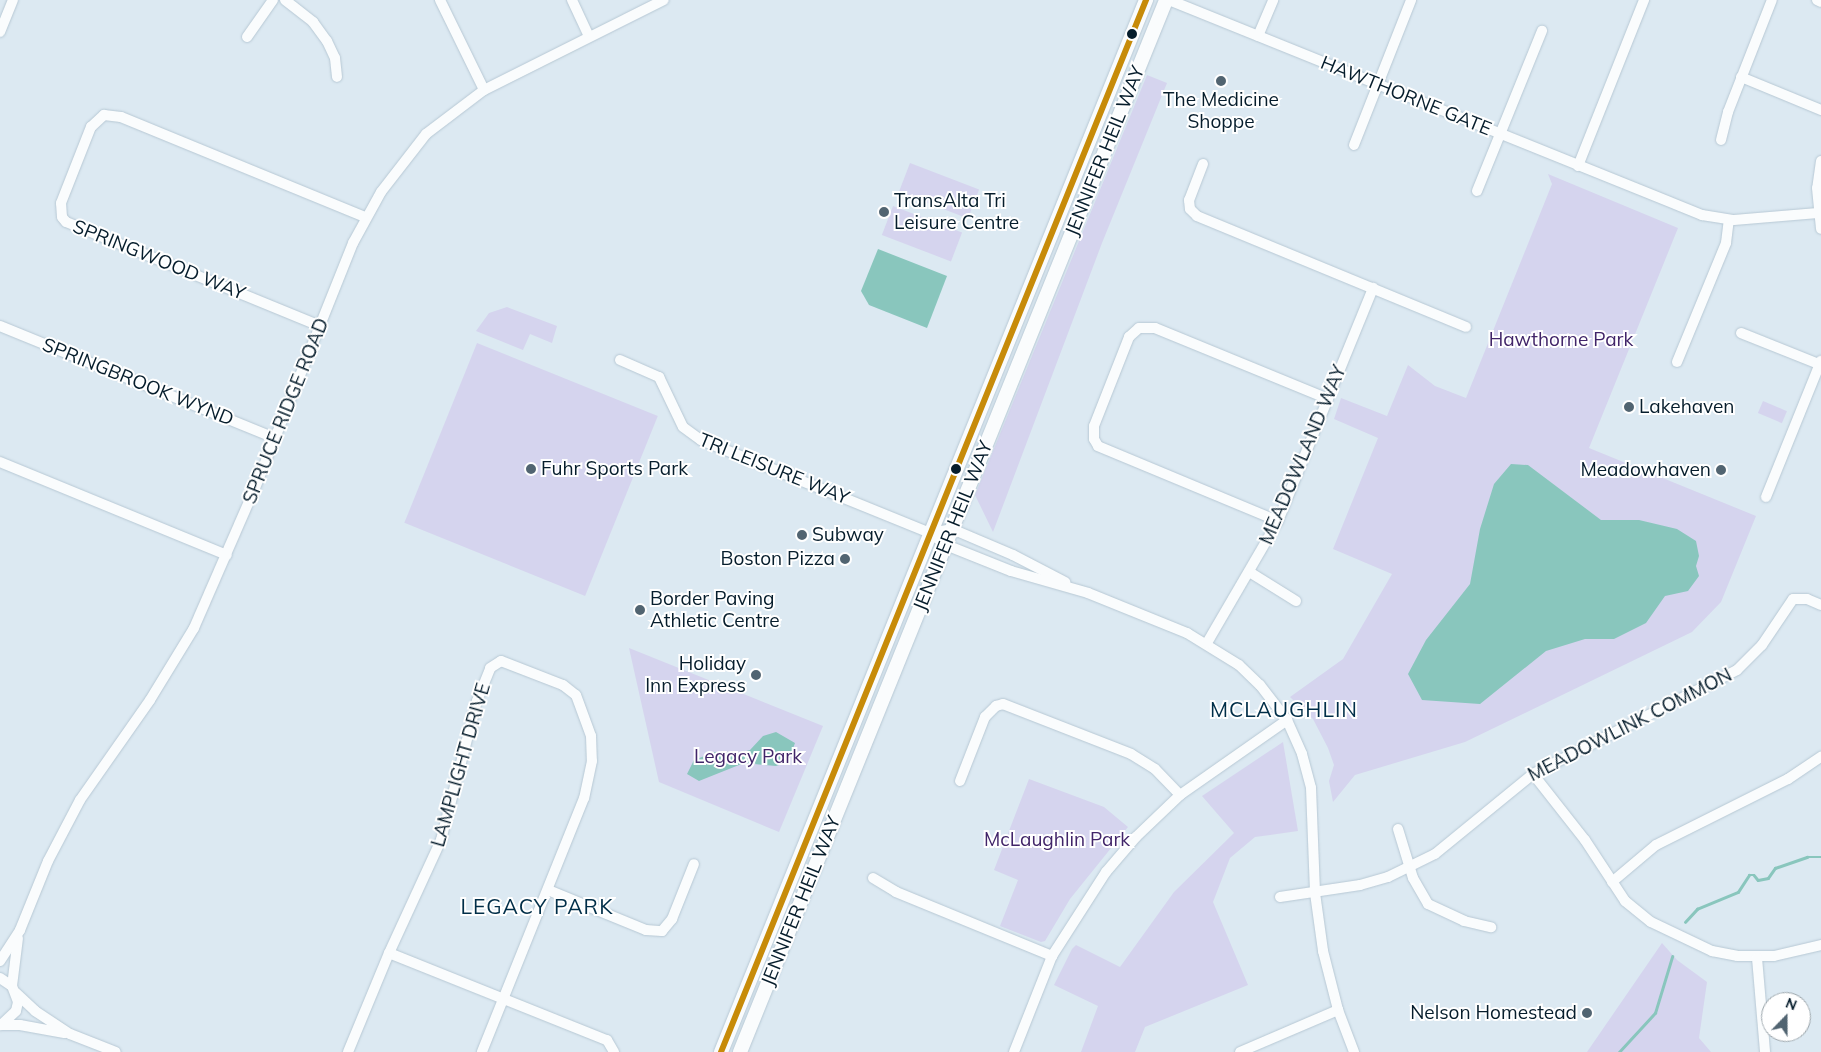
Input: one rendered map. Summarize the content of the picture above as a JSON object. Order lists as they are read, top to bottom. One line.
{"streets":{"main road":["JENNIFER HEIL WAY"],"street":["HAWTHORNE GATE","SPRINGWOOD WAY","SPRINGBROOK WYND","SPRUCE RIDGE ROAD","MEADOWLAND WAY","TRI LEISURE WAY","MEADOWLINK COMMON","LAMPLIGHT DRIVE"]},"crossings":[["HAWTHORNE GATE","JENNIFER HEIL WAY"],["JENNIFER HEIL WAY","TRI LEISURE WAY"],["SPRINGWOOD WAY","SPRUCE RIDGE ROAD"],["SPRINGBROOK WYND","SPRUCE RIDGE ROAD"]],"districts":["MCLAUGHLIN","LEGACY PARK"],"parks":["Hawthorne Park","Legacy Park","McLaughlin Park"],"places":["The Medicine Shoppe","TransAlta Tri Leisure Centre","Lakehaven","Fuhr Sports Park","Meadowhaven","Subway","Boston Pizza","Border Paving Athletic Centre","Holiday Inn Express","Nelson Homestead"],"north":"top"}
